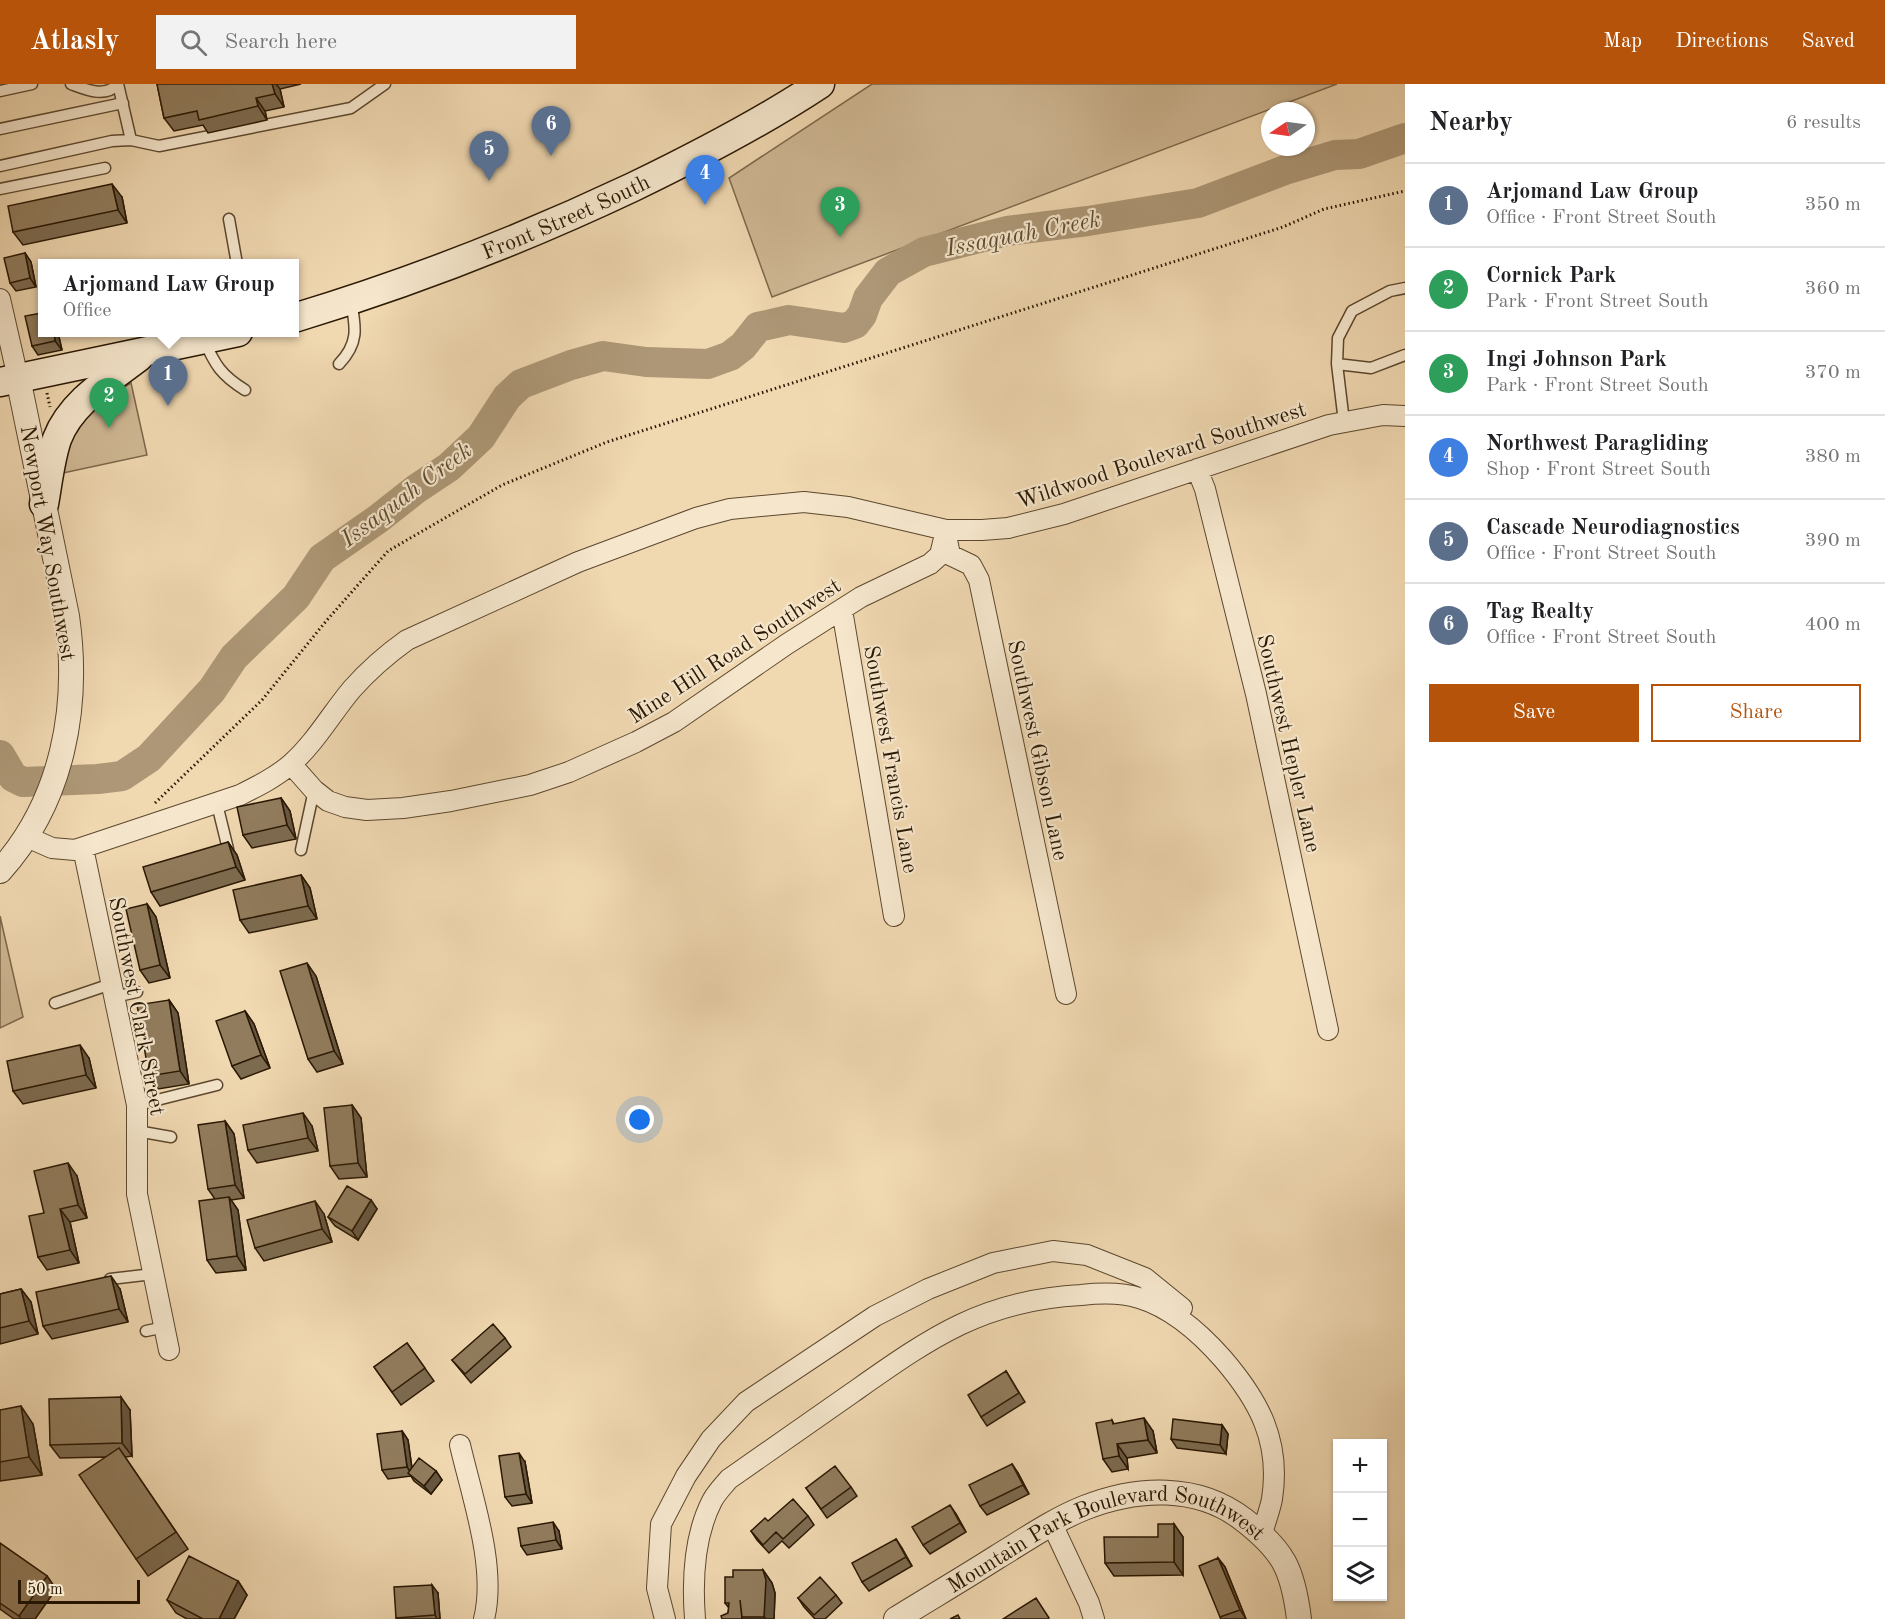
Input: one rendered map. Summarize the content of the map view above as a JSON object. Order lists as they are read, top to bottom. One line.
{"streets":{"main road":["Front Street South"],"street":["Wildwood Boulevard Southwest","Newport Way Southwest","Mine Hill Road Southwest","Southwest Hepler Lane","Southwest Gibson Lane","Southwest Francis Lane","Southwest Clark Street","Mountain Park Boulevard Southwest"]},"crossings":[["Wildwood Boulevard Southwest","Newport Way Southwest"],["Wildwood Boulevard Southwest","Mine Hill Road Southwest"],["Wildwood Boulevard Southwest","Southwest Hepler Lane"],["Wildwood Boulevard Southwest","Southwest Gibson Lane"],["Wildwood Boulevard Southwest","Southwest Clark Street"],["Mine Hill Road Southwest","Southwest Gibson Lane"],["Mine Hill Road Southwest","Southwest Francis Lane"]],"water":["Issaquah Creek"],"scale_bar":"50 m","north":"left","page":{"header":"Atlasly","search":"Search here","nav":["Map","Directions","Saved"],"heading":["Nearby","6 results"],"pins":["6","5","4","3","1","2"],"list":[{"mark":"1","name":"Arjomand Law Group","note":"Office · Front Street South","value":"350 m"},{"mark":"2","name":"Cornick Park","note":"Park · Front Street South","value":"360 m"},{"mark":"3","name":"Ingi Johnson Park","note":"Park · Front Street South","value":"370 m"},{"mark":"4","name":"Northwest Paragliding","note":"Shop · Front Street South","value":"380 m"},{"mark":"5","name":"Cascade Neurodiagnostics","note":"Office · Front Street South","value":"390 m"},{"mark":"6","name":"Tag Realty","note":"Office · Front Street South","value":"400 m"}],"popup":["Arjomand Law Group","Office"],"buttons":["Save","Share"],"map_buttons":["+","−"],"scale":"50 m"}}
